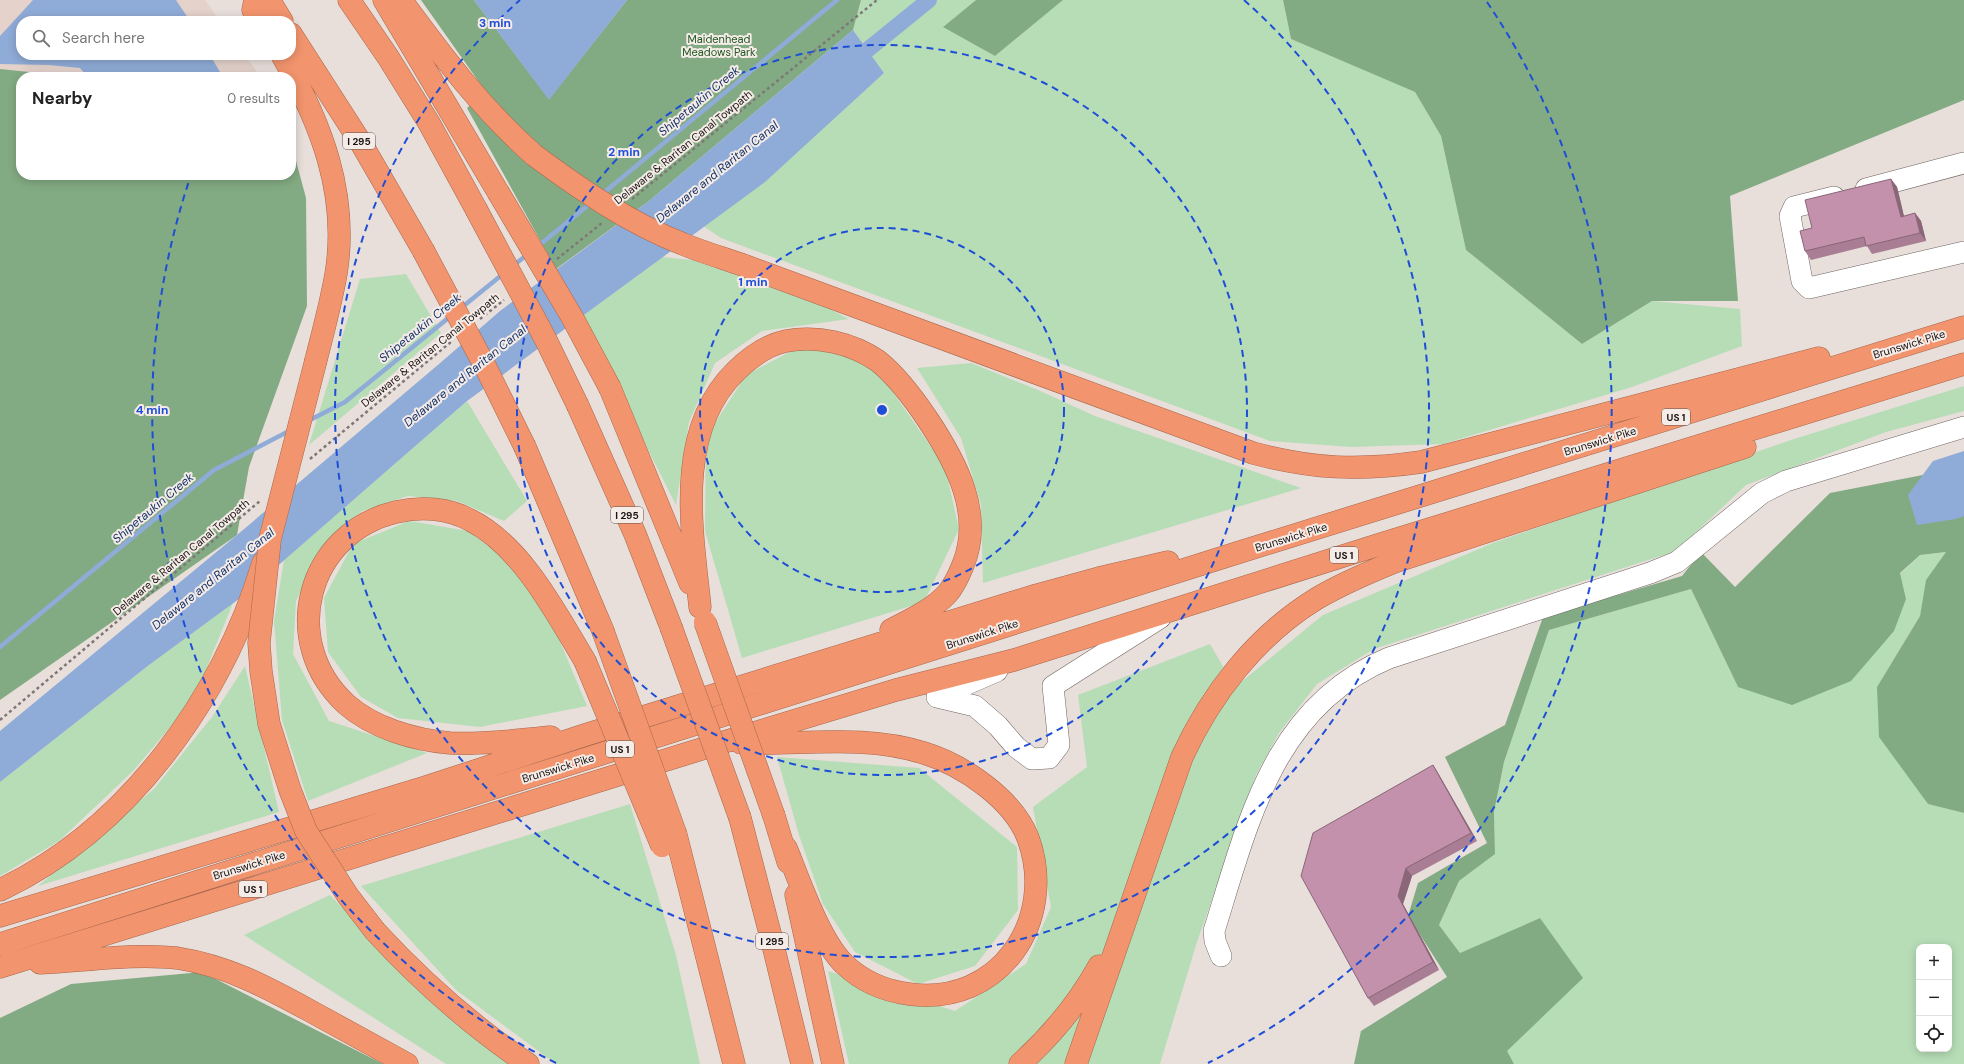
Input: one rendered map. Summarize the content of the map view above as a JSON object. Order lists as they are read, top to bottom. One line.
{"streets":{"highway":["I 295","Brunswick Pike","US 1"],"path":["Delaware & Raritan Canal Towpath"]},"water":["Shipetaukin Creek","Delaware and Raritan Canal"],"parks":["Maidenhead Meadows Park"],"page":{"search":"Search here","heading":["Nearby","0 results"],"map_buttons":["+","−"]},"rings":["3 min","2 min","1 min","4 min"]}
